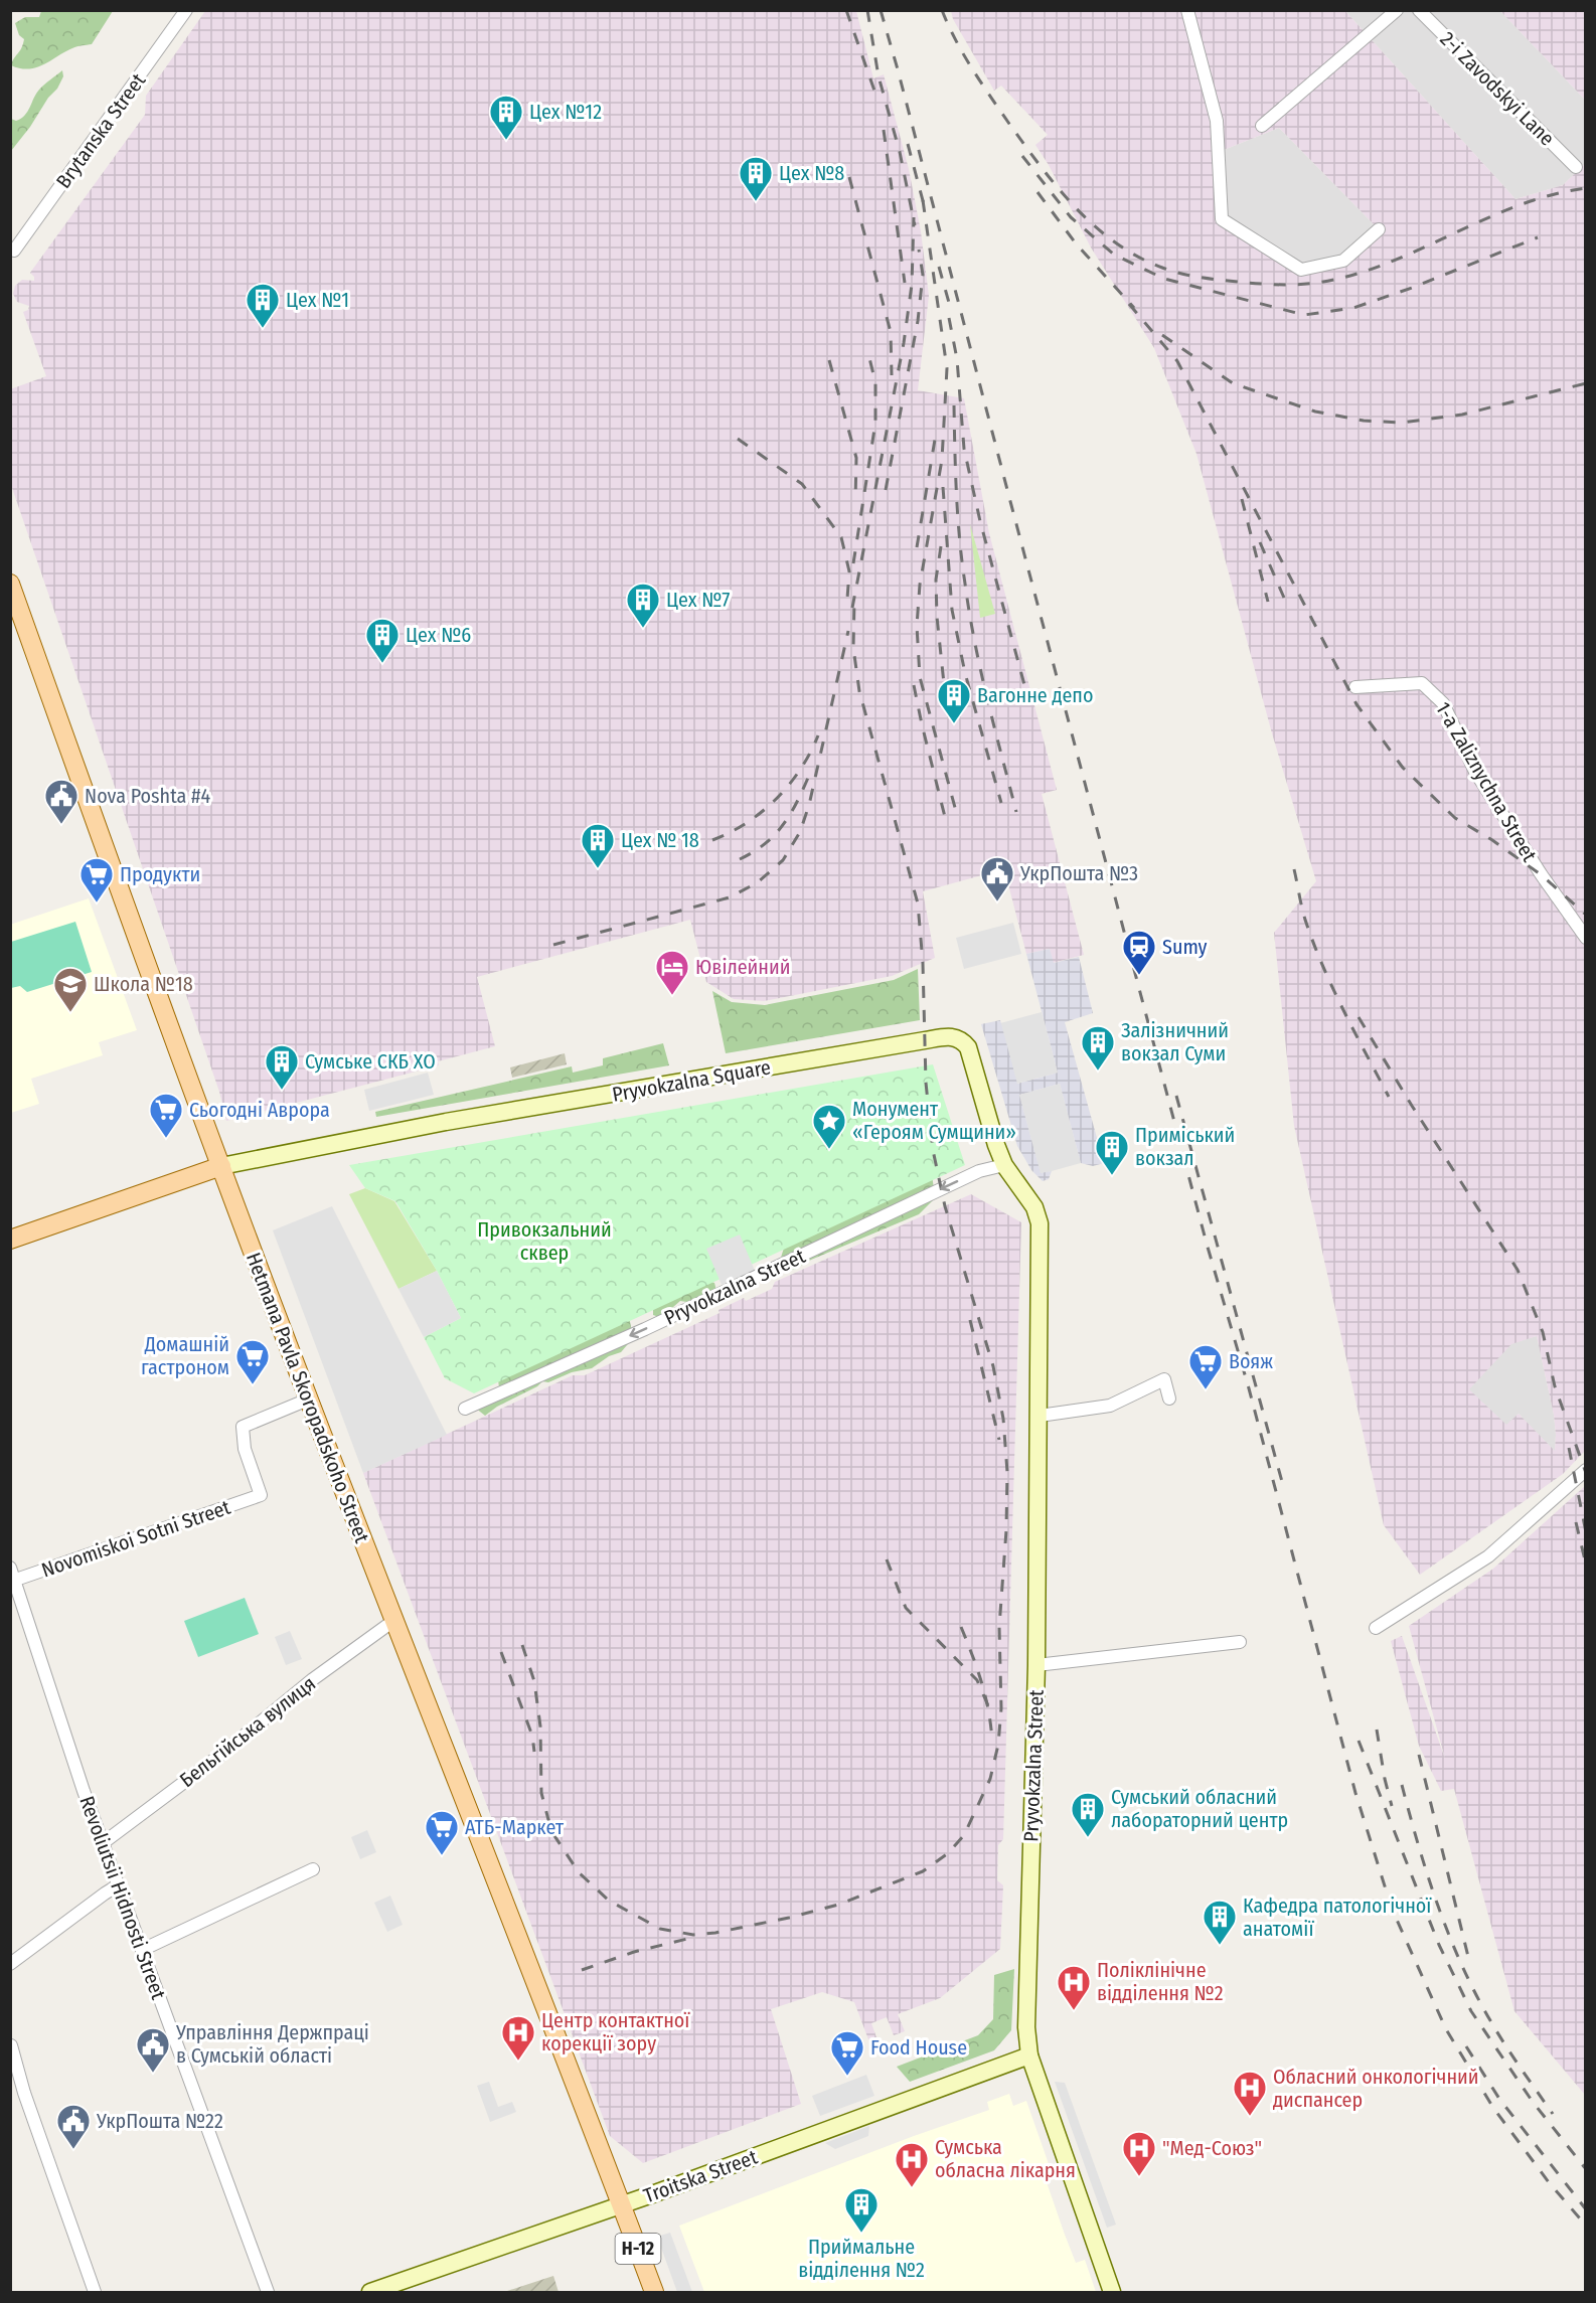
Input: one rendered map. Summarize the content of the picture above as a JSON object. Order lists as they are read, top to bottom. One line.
{"streets":{"main road":["Pryvokzalna Square","Pryvokzalna Street","Hetmana Pavla Skoropadskoho Street","Troitska Street","Н-12"],"street":["2-i Zavodskyi Lane","Brytanska Street","1-a Zaliznychna Street","Novomiskoi Sotni Street","Бельгійська вулиця","Revoliutsii Hidnosti Street"]},"crossings":[["Pryvokzalna Square","Pryvokzalna Street"],["Pryvokzalna Square","Hetmana Pavla Skoropadskoho Street"],["Pryvokzalna Street","Troitska Street"],["Hetmana Pavla Skoropadskoho Street","Novomiskoi Sotni Street"],["Hetmana Pavla Skoropadskoho Street","Бельгійська вулиця"],["Hetmana Pavla Skoropadskoho Street","Troitska Street"],["Hetmana Pavla Skoropadskoho Street","Н-12"],["Novomiskoi Sotni Street","Revoliutsii Hidnosti Street"],["Бельгійська вулиця","Revoliutsii Hidnosti Street"],["Troitska Street","Н-12"]],"one_way":["Pryvokzalna Street"],"parks":["Привокзальний сквер"],"places":{"building":["Цех №12","Цех №8","Цех №1","Цех №7","Цех №6","Вагонне депо","Цех № 18","Залізничний вокзал Суми","Сумське СКБ ХО","Приміський вокзал","Сумський обласний лабораторний центр","Кафедра патологічної анатомії","Приймальне відділення №2"],"public building":["Nova Poshta #4","УкрПошта №3","Управління Держпраці в Сумській області","УкрПошта №22"],"supermarket":["Продукти","Сьогодні Аврора","Домашній гастроном","Вояж","АТБ-Маркет","Food House"],"station":["Sumy"],"hotel":["Ювілейний"],"school or university":["Школа №18"],"place":["Монумент «Героям Сумщини»"],"hospital":["Поліклінічне відділення №2","Центр контактної корекції зору","Обласний онкологічний диспансер","\"Мед-Союз\"","Сумська обласна лікарня"]}}
